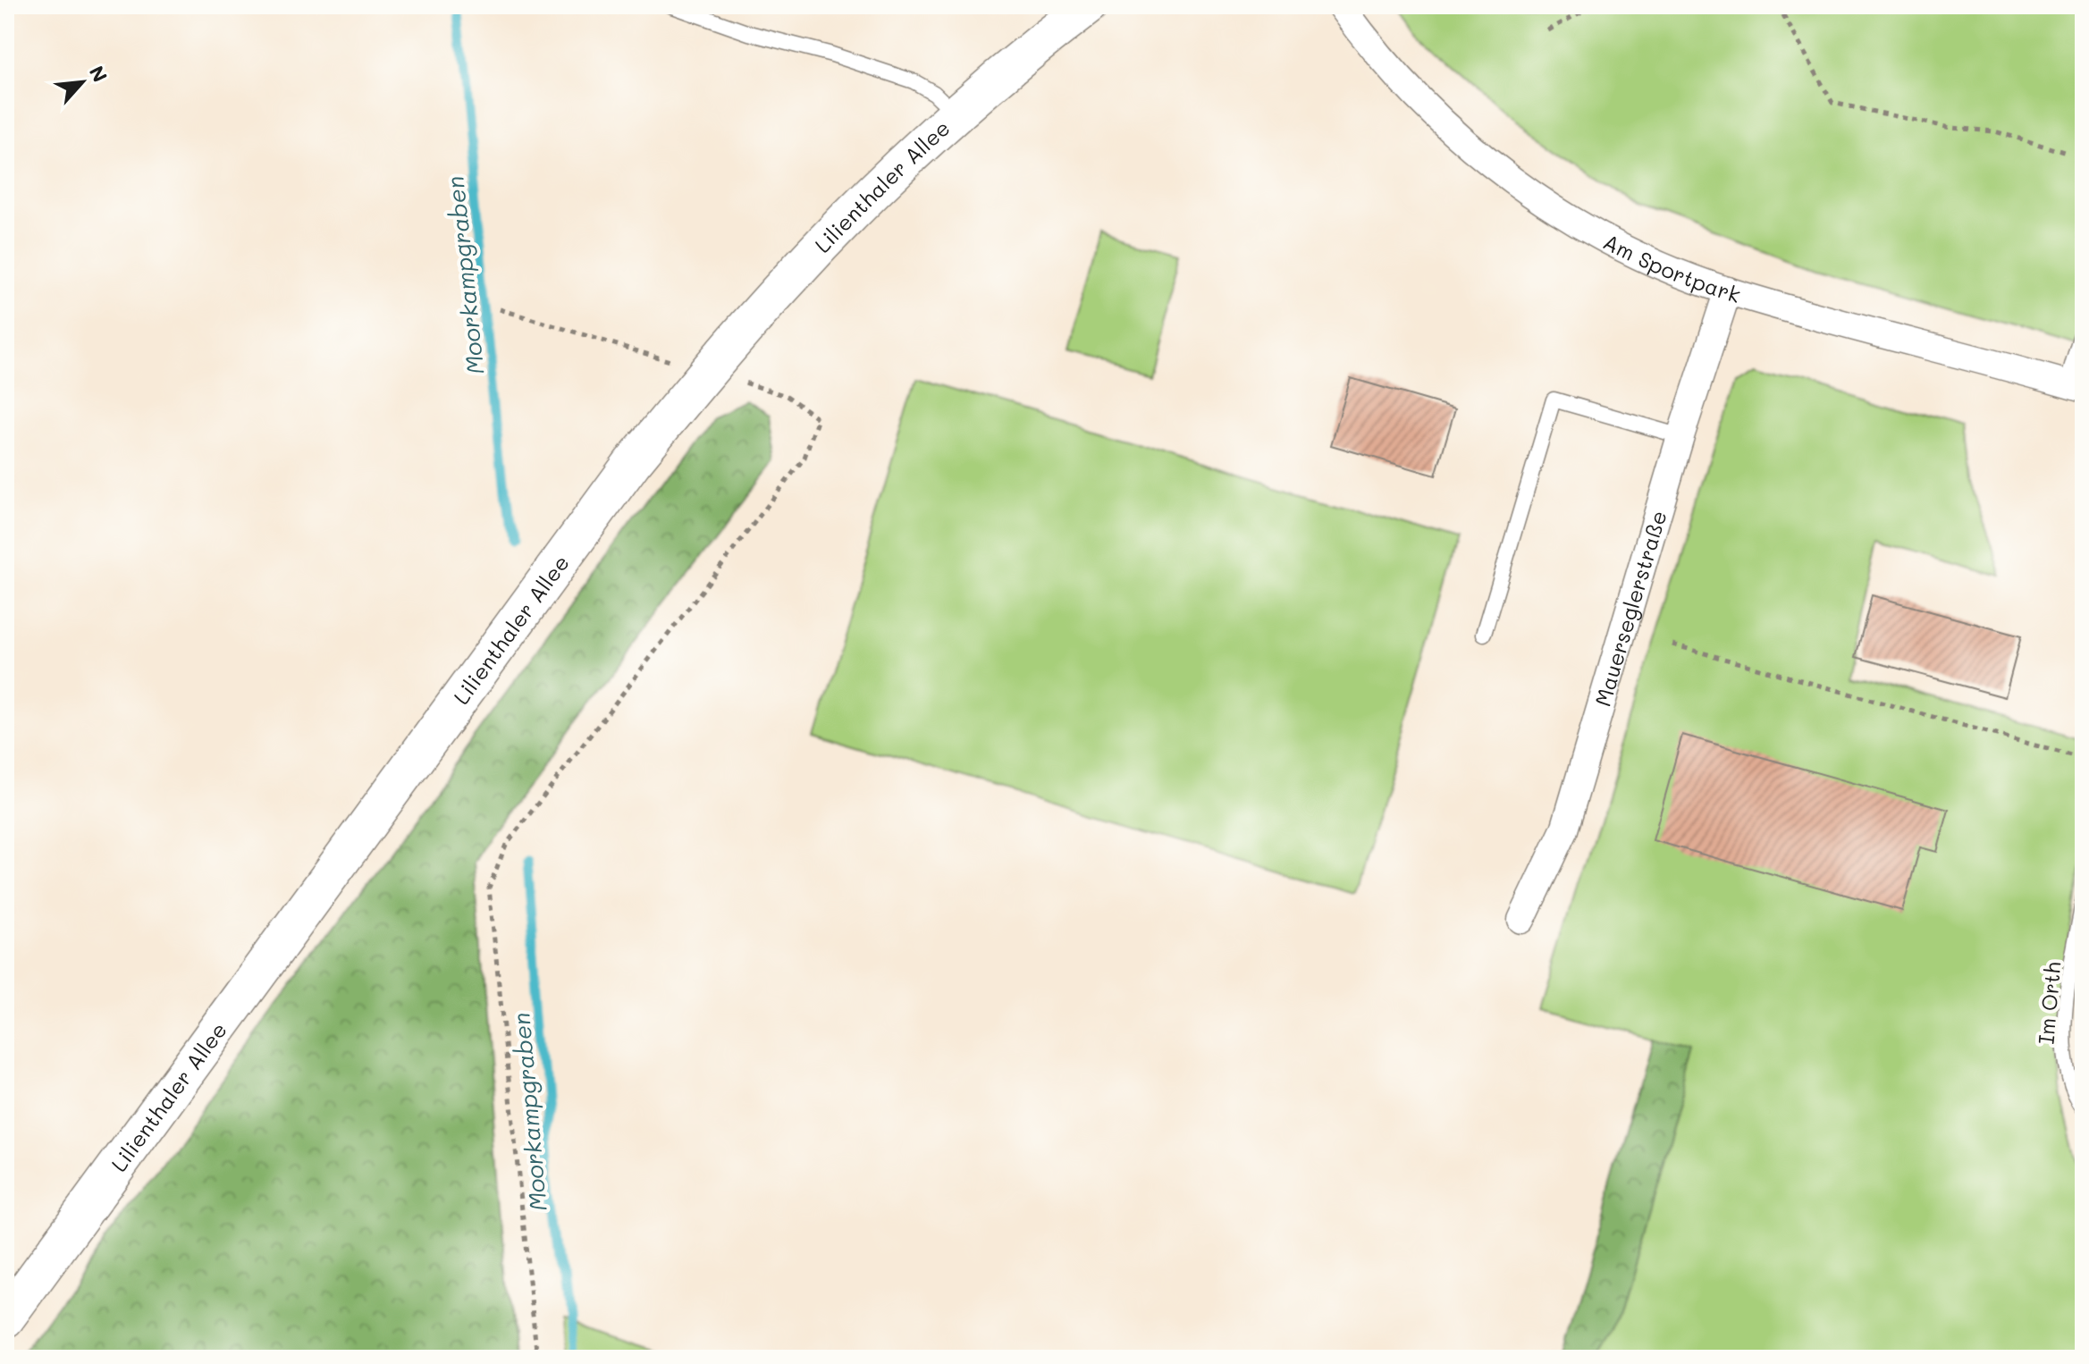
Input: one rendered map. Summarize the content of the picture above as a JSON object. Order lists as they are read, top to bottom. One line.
{"streets":{"main road":["Lilienthaler Allee"],"street":["Am Sportpark","Mauerseglerstraße"],"lane":["Im Orth"]},"crossings":[["Am Sportpark","Mauerseglerstraße"]],"water":["Moorkampgraben"],"north":"top right"}
